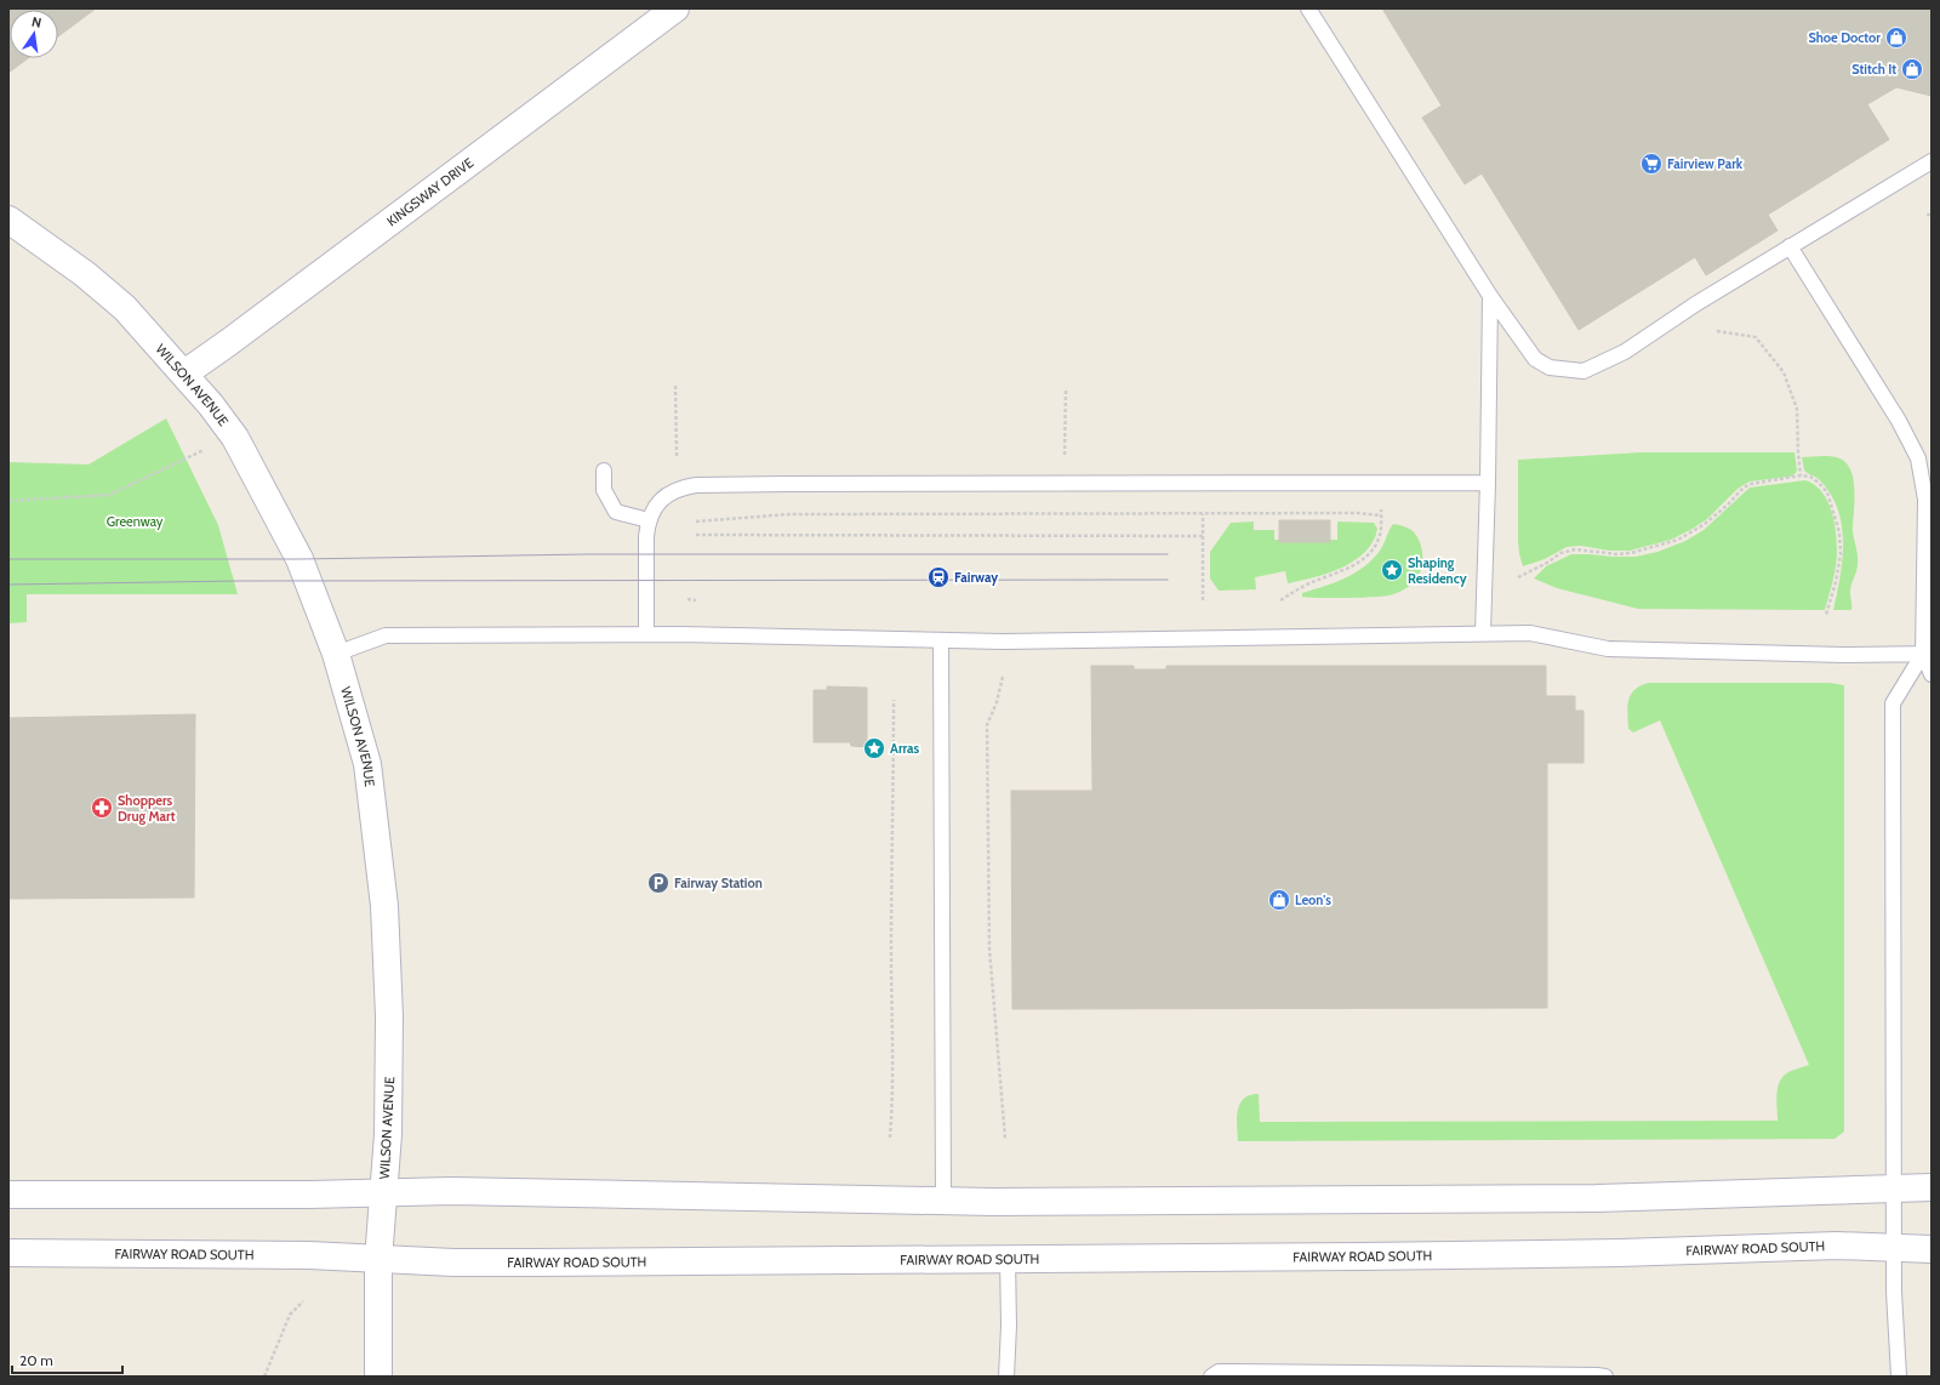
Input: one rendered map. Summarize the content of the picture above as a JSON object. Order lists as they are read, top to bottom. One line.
{"streets":{"main road":["KINGSWAY DRIVE","WILSON AVENUE","FAIRWAY ROAD SOUTH"]},"crossings":[["KINGSWAY DRIVE","WILSON AVENUE"],["WILSON AVENUE","FAIRWAY ROAD SOUTH"]],"parks":["Greenway"],"places":{"shop":["Shoe Doctor","Stitch It","Leon's"],"supermarket":["Fairview Park"],"place":["Shaping Residency","Arras"],"station":["Fairway"],"pharmacy":["Shoppers Drug Mart"],"parking":["Fairway Station"]},"scale_bar":"20 m","north":"top"}
